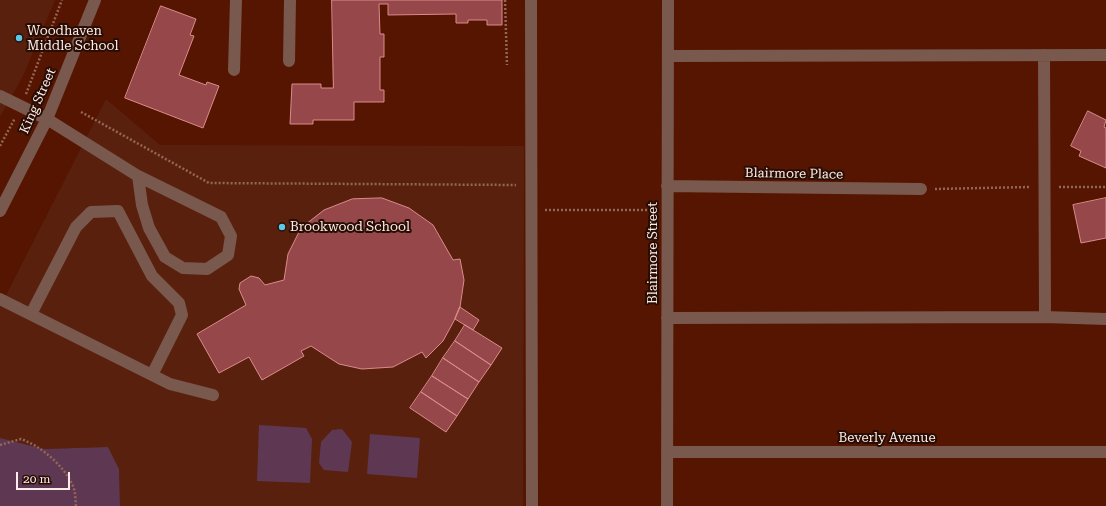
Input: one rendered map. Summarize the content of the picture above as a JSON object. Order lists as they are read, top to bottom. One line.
{"streets":{"street":["King Street","Blairmore Place","Blairmore Street","Beverly Avenue"]},"crossings":[["Blairmore Place","Blairmore Street"],["Blairmore Street","Beverly Avenue"]],"places":["Woodhaven Middle School","Brookwood School"],"scale_bar":"20 m"}
